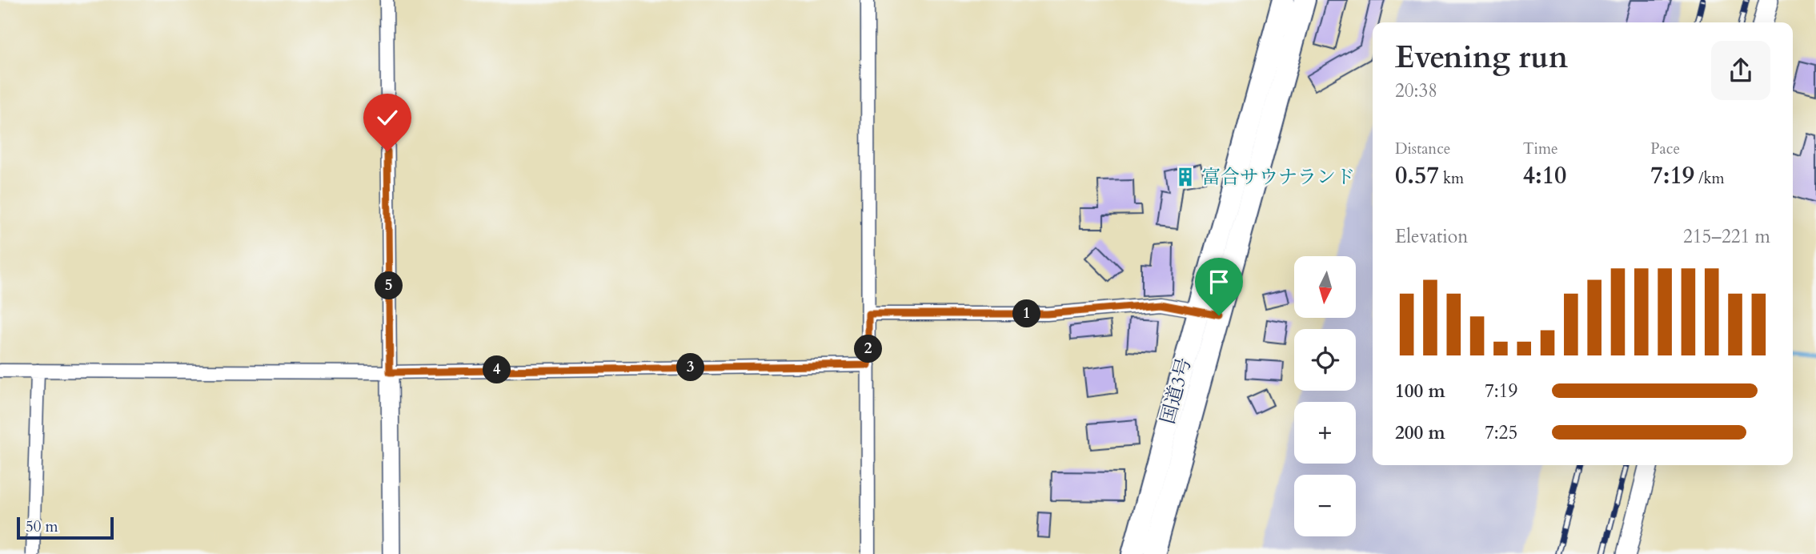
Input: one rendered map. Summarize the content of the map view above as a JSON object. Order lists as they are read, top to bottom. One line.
{"streets":{"highway":["国道3号"]},"places":{"building":["富合サウナランド"]},"scale_bar":"50 m","north":"bottom","page":{"heading":["Evening run","20:38"],"stats":[["Distance","0.57 km"],["Time","4:10"],["Pace","7:19 /km"]],"chart":["Elevation","215–221 m"],"map_buttons":["+","−"],"pins":["5","1","2","3","4"],"list":[{"name":"100 m","note":"7:19"},{"name":"200 m","note":"7:25"}],"scale":"50 m"}}
